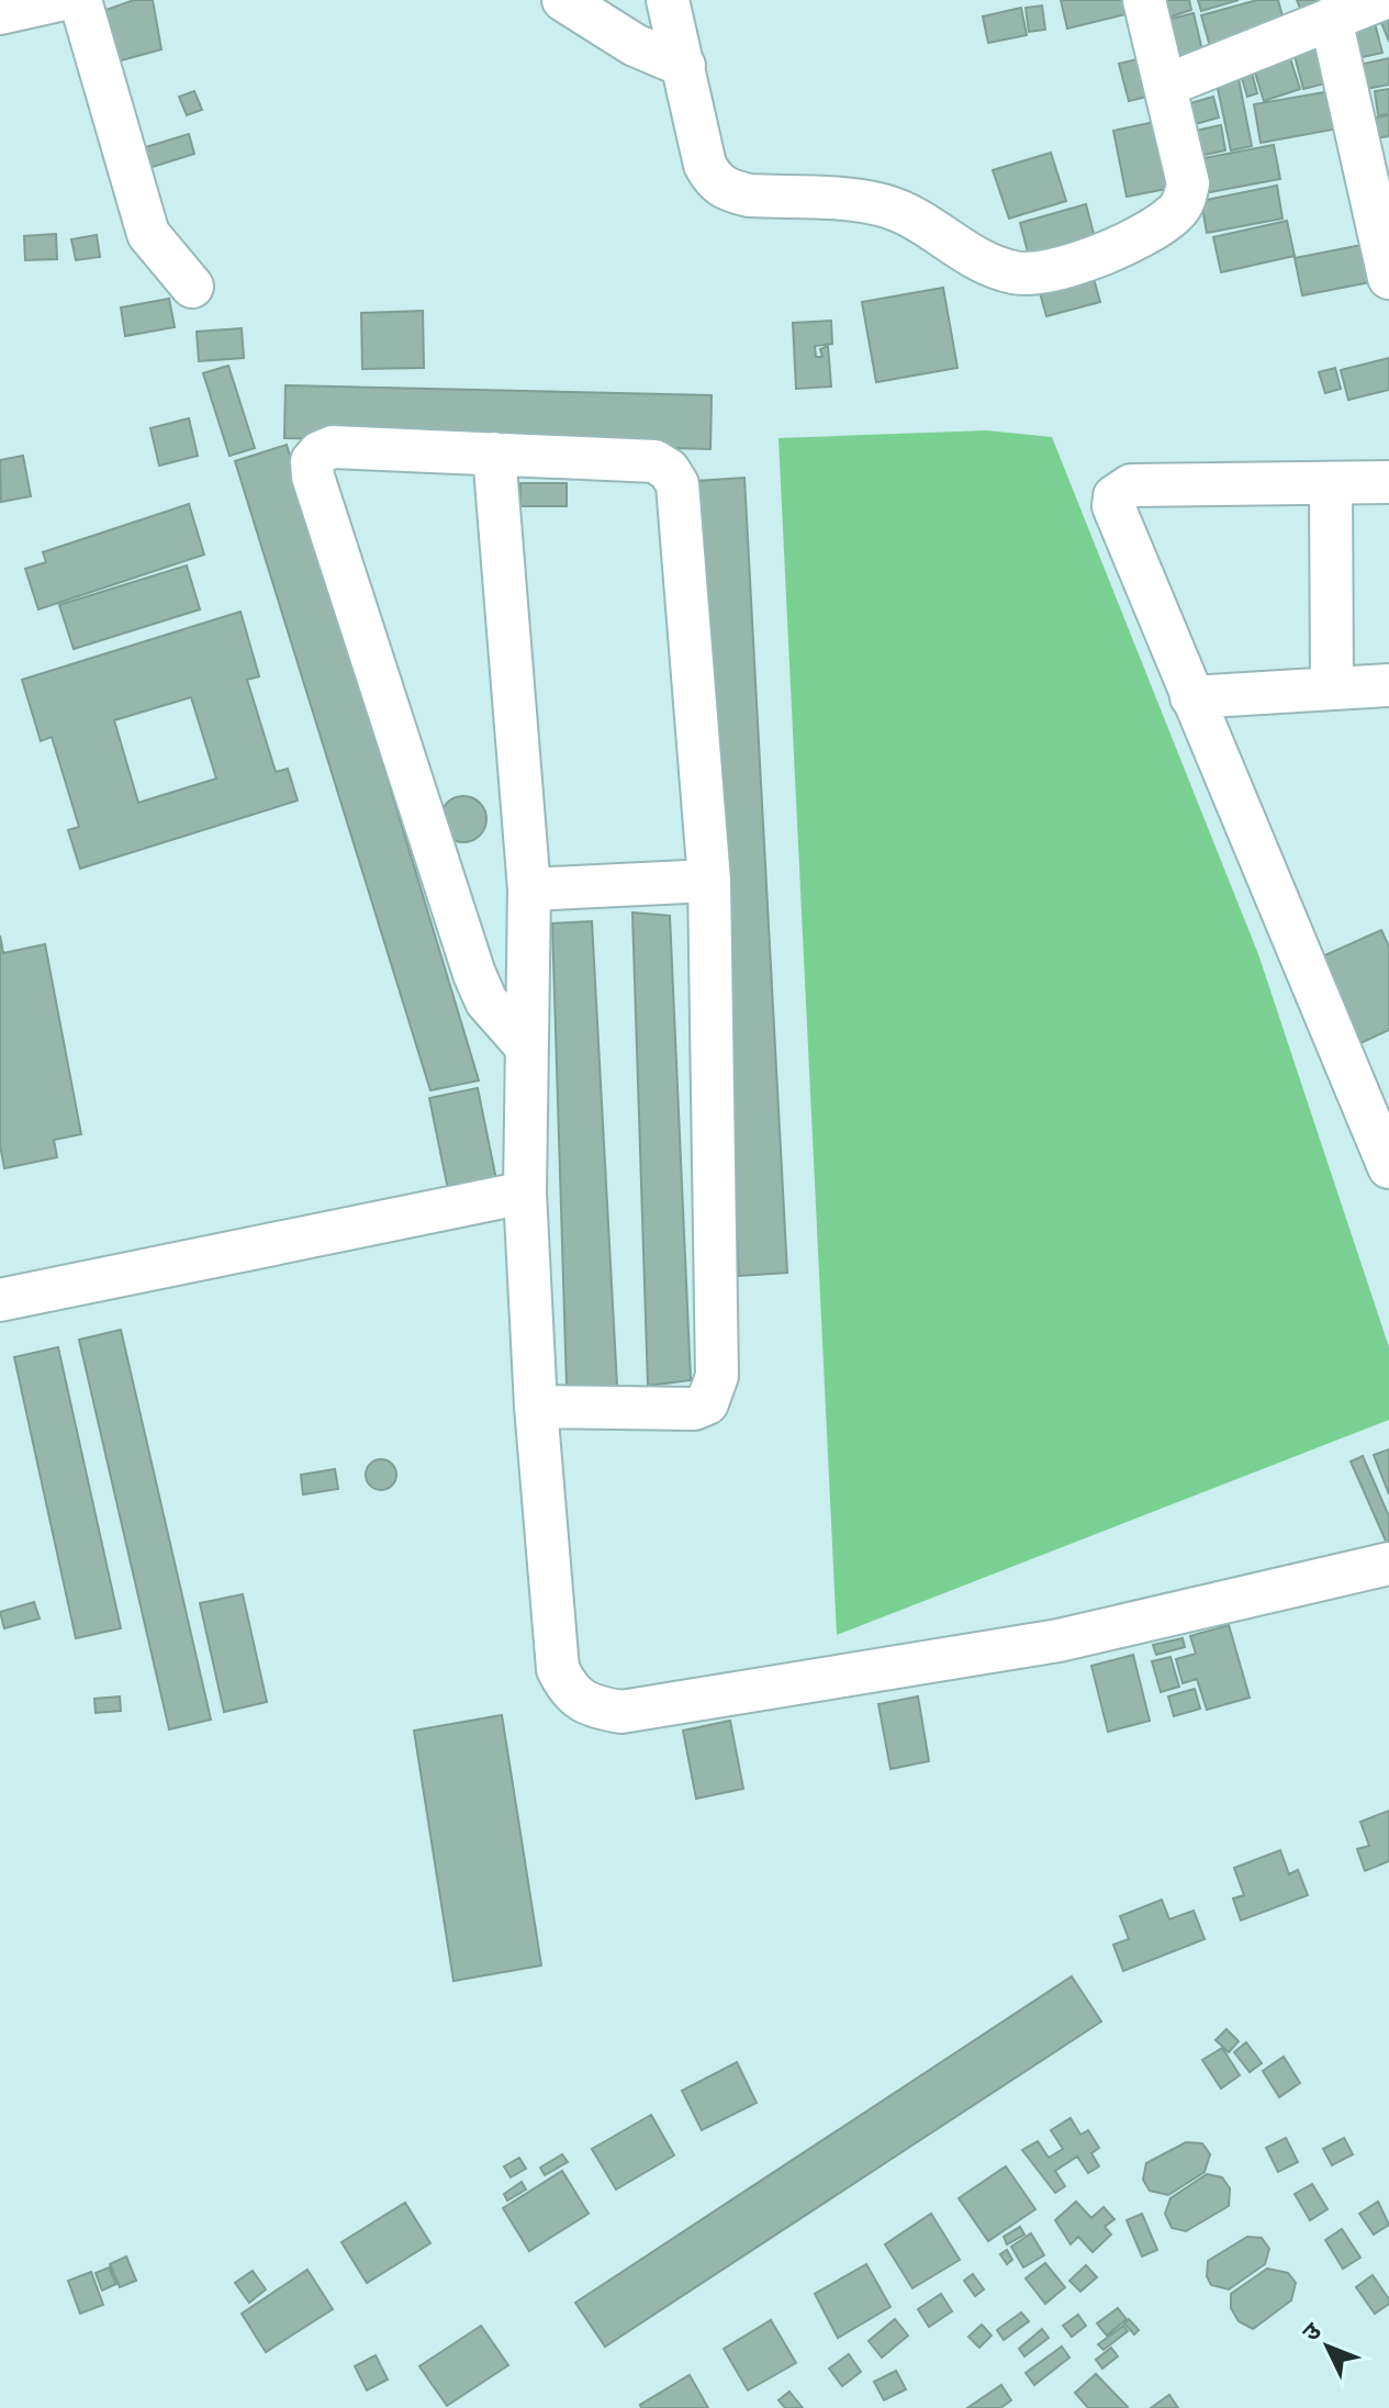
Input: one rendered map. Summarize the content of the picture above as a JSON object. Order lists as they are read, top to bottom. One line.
{"north":"top left"}
